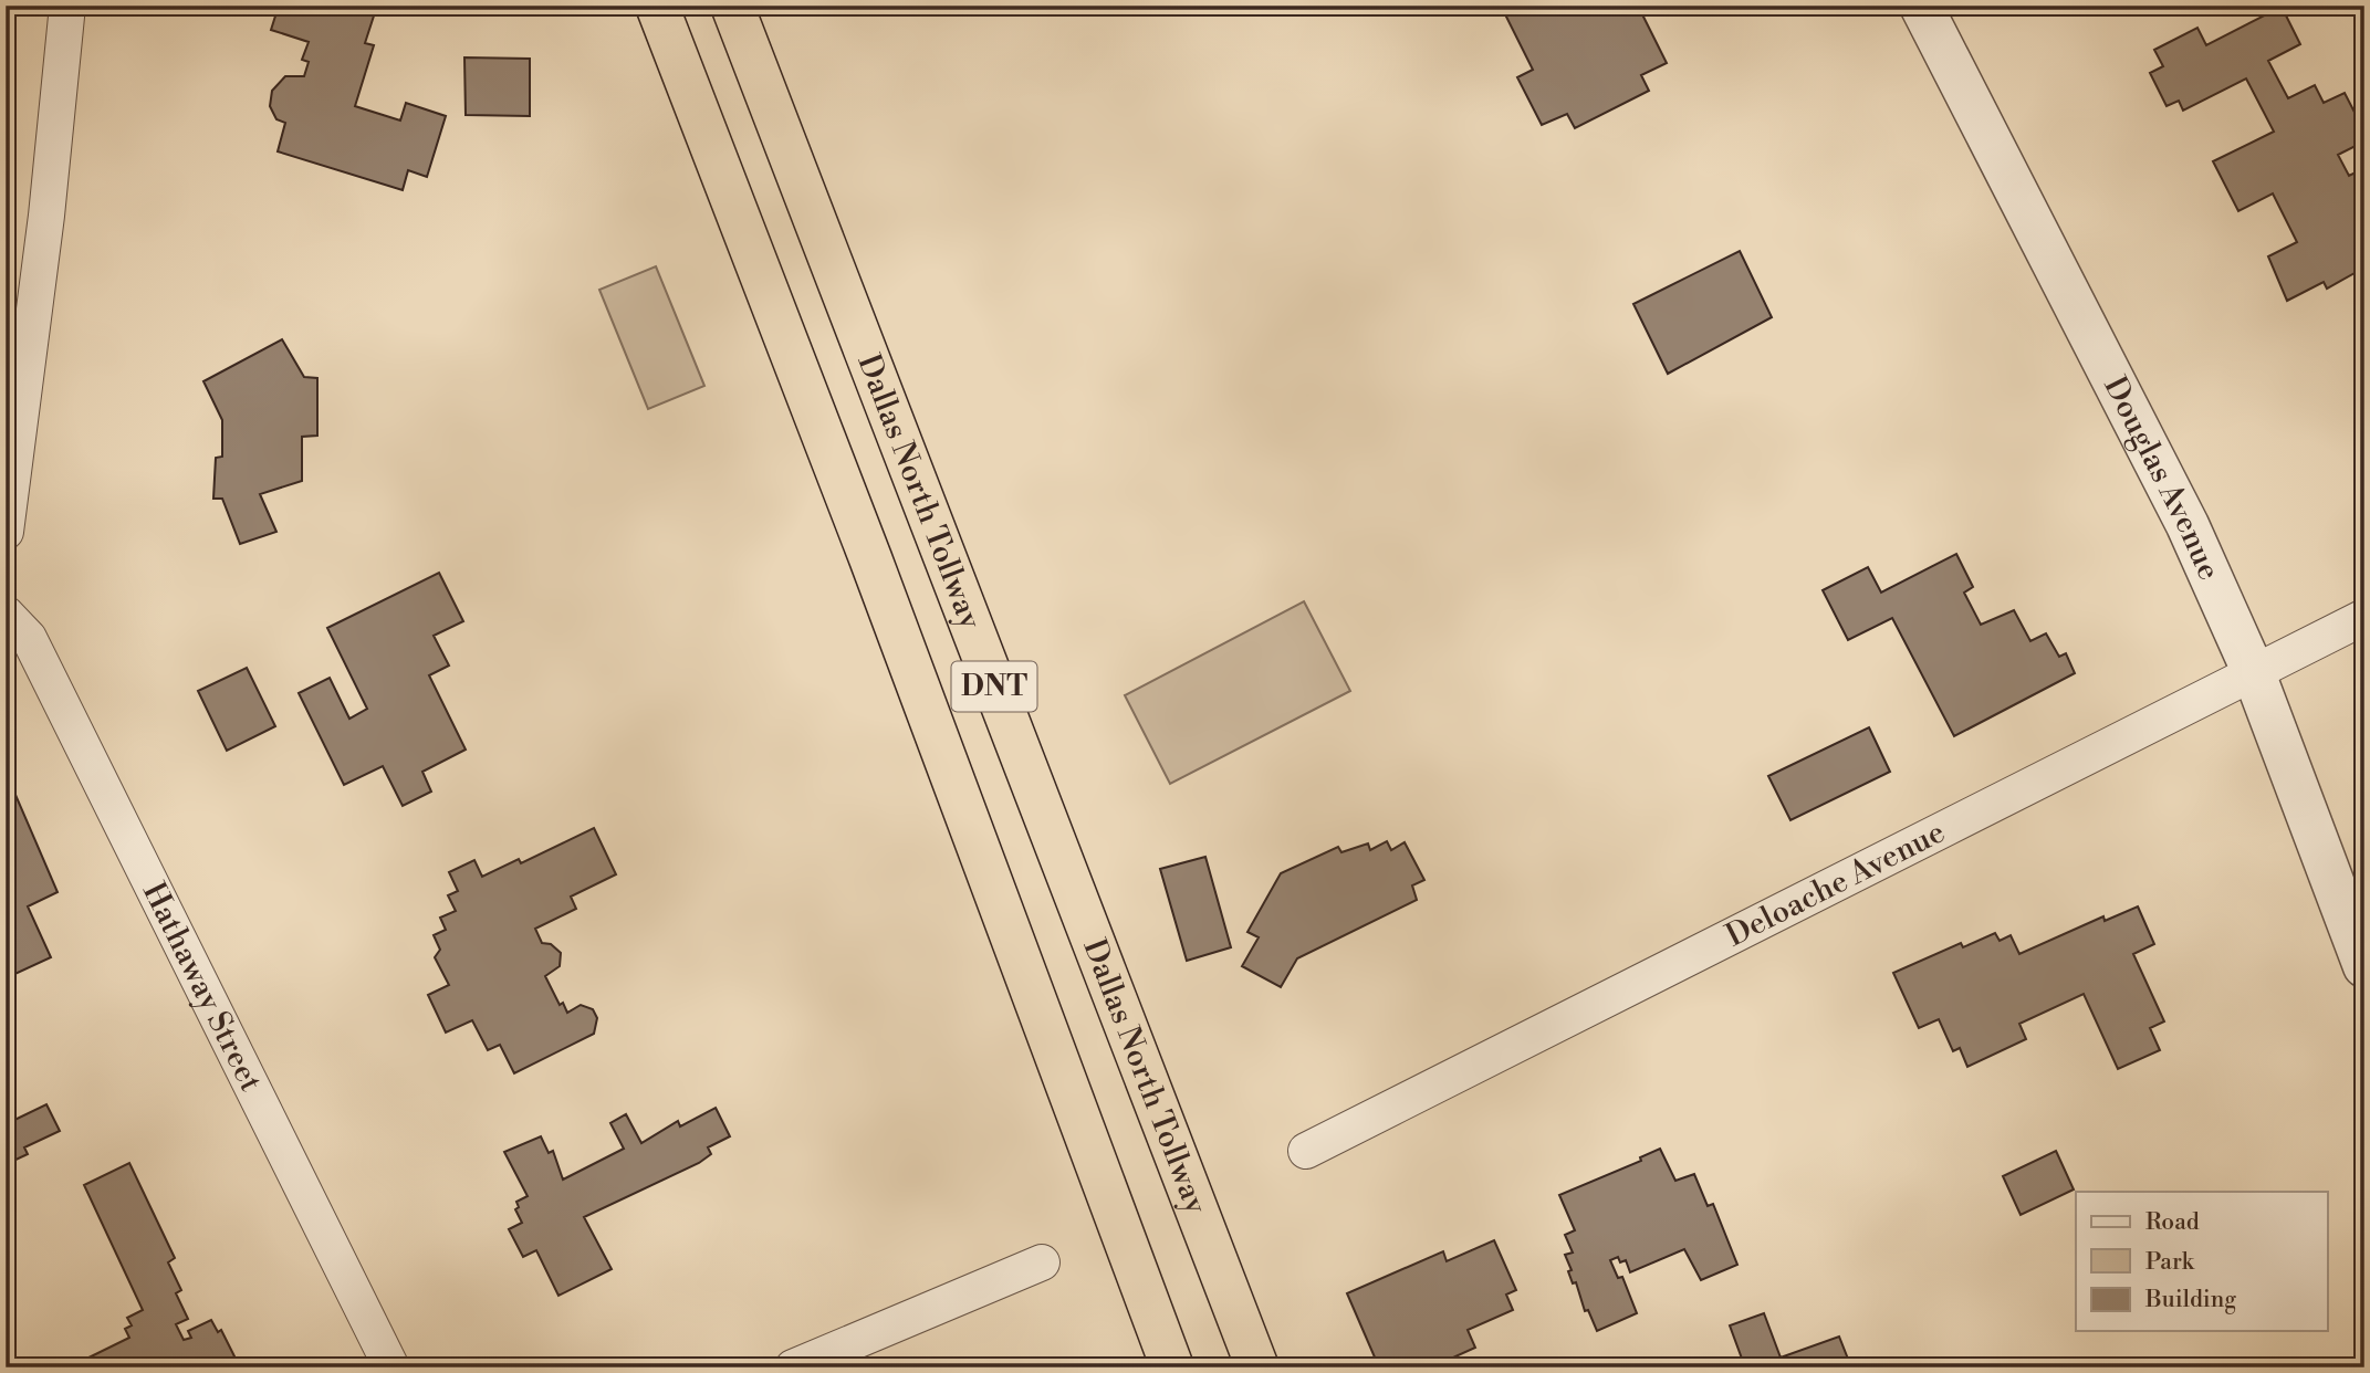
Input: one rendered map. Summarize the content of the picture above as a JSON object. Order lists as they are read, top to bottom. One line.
{"streets":{"highway":["Dallas North Tollway","DNT"],"street":["Douglas Avenue","Deloache Avenue","Hathaway Street"]},"crossings":[["Douglas Avenue","Deloache Avenue"]],"legend":["Road","Park","Building"]}
